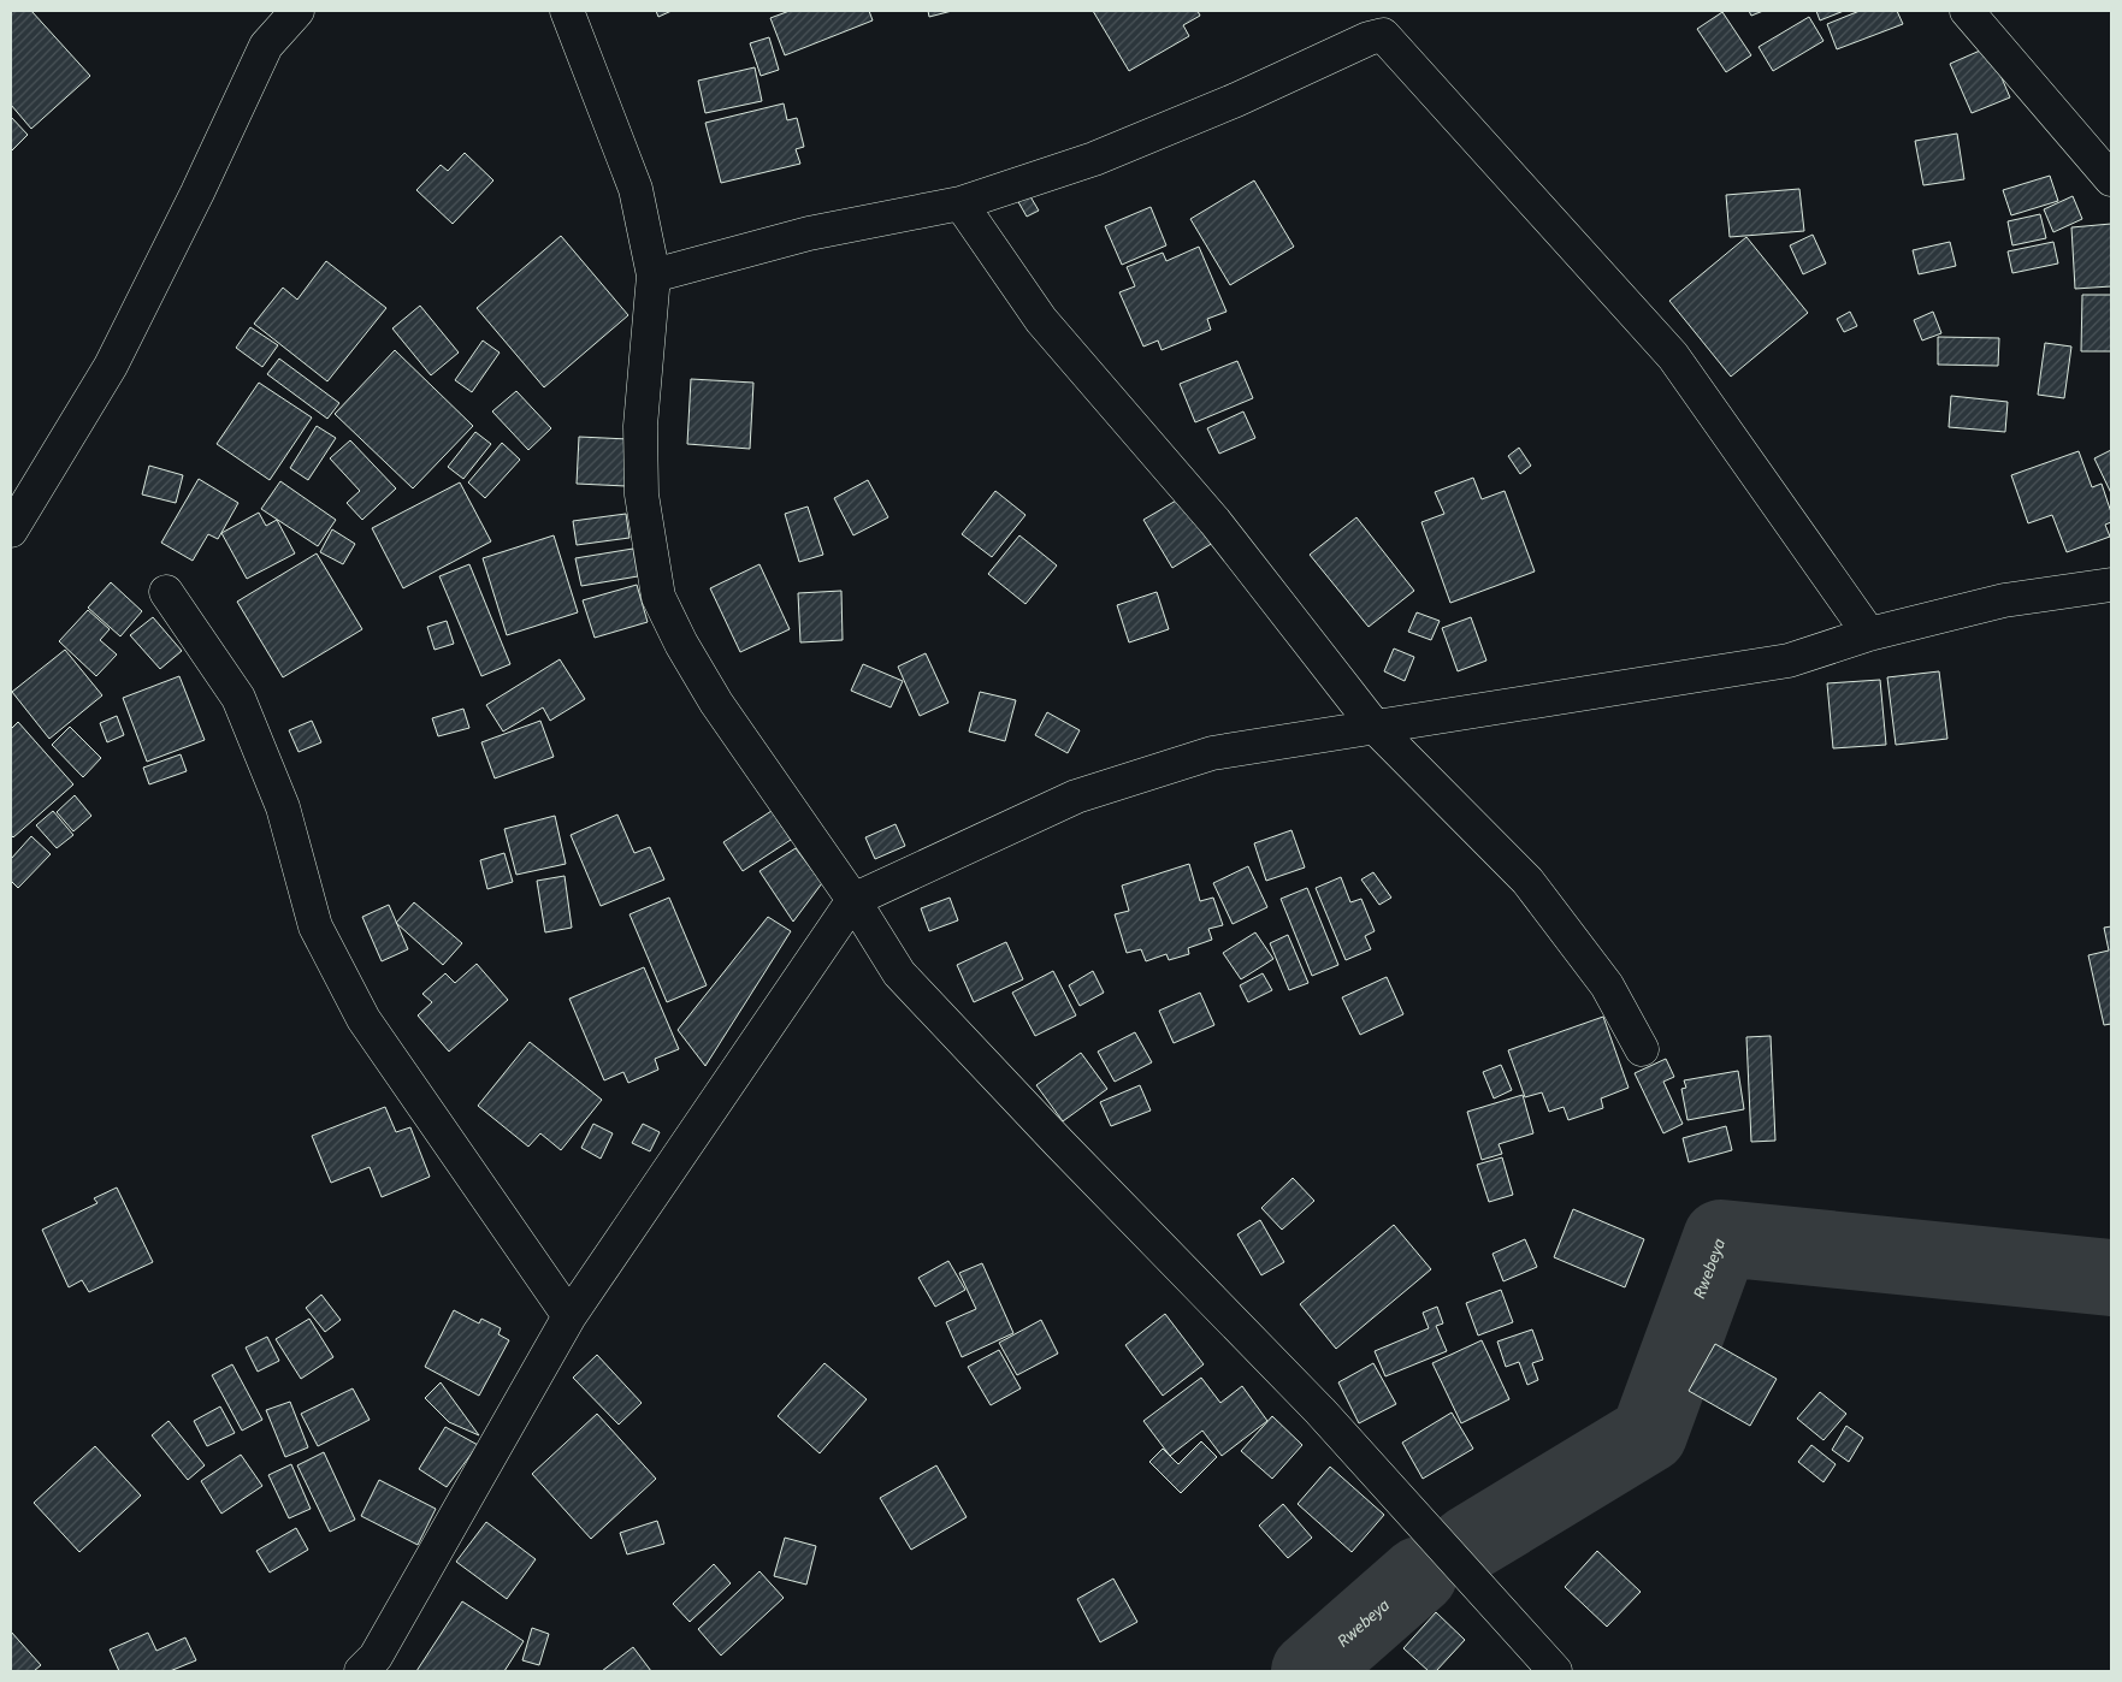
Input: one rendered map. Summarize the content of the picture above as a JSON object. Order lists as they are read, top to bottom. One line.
{"water":["Rwebeya"]}
